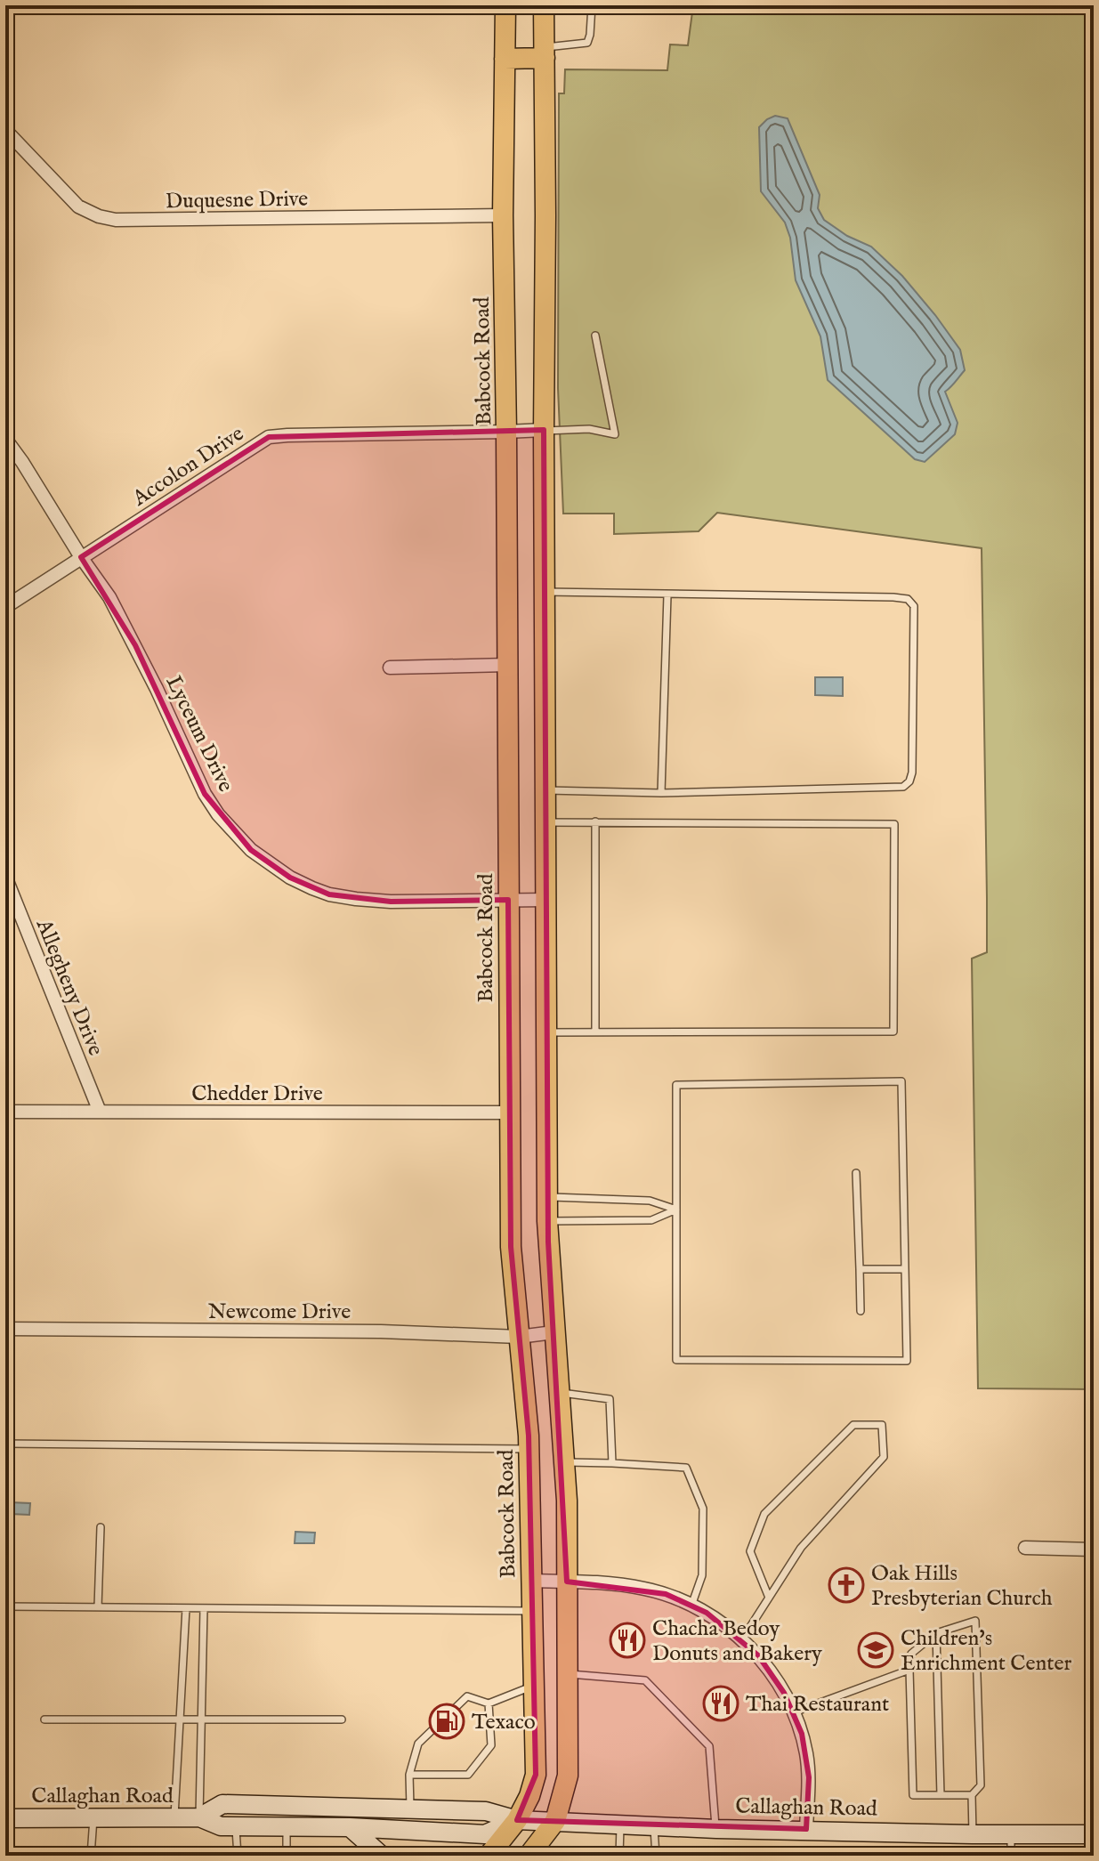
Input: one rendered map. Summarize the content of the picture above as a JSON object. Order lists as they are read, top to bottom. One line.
{"streets":{"main road":["Babcock Road","Callaghan Road"],"street":["Duquesne Drive","Accolon Drive","Lyceum Drive","Allegheny Drive","Chedder Drive","Newcome Drive"]},"crossings":[["Duquesne Drive","Babcock Road"],["Babcock Road","Accolon Drive"],["Babcock Road","Lyceum Drive"],["Babcock Road","Chedder Drive"],["Babcock Road","Newcome Drive"],["Babcock Road","Callaghan Road"],["Accolon Drive","Lyceum Drive"],["Allegheny Drive","Chedder Drive"]],"places":{"church":["Oak Hills Presbyterian Church"],"restaurant":["Chacha Bedoy Donuts and Bakery","Thai Restaurant"],"school or university":["Children's Enrichment Center"],"fuel station":["Texaco"]}}
